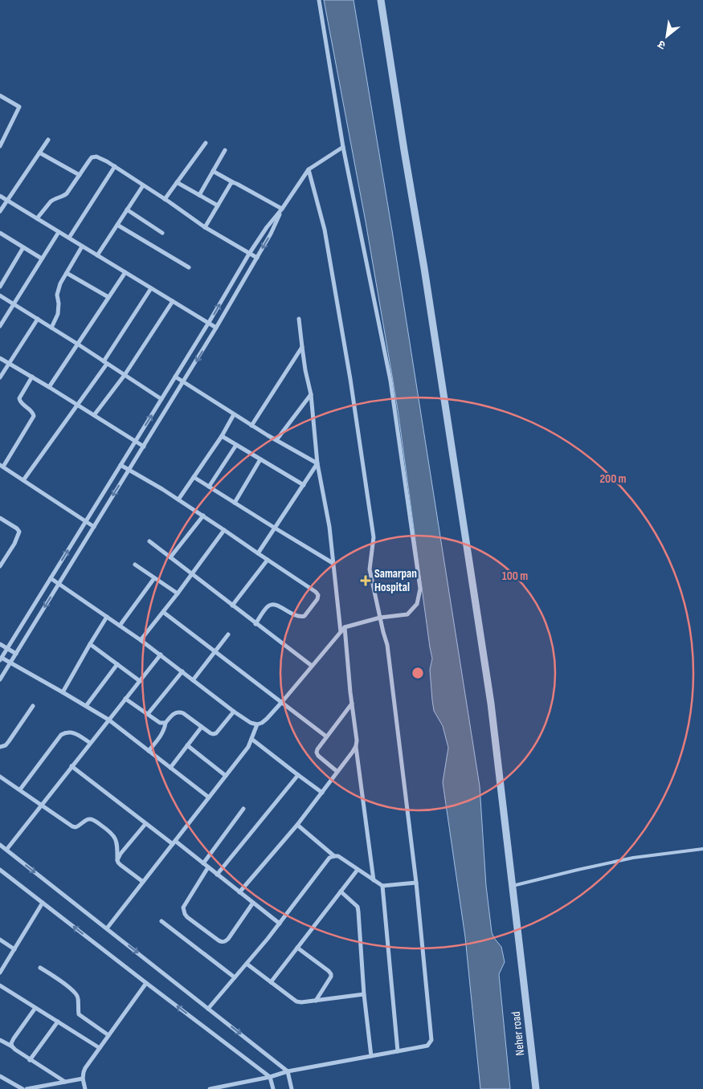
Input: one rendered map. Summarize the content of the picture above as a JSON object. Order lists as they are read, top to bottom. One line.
{"streets":{"street":["Neher road"]},"places":{"health":["Samarpan Hospital"]},"north":"bottom left","rings":["200 m","100 m"]}
